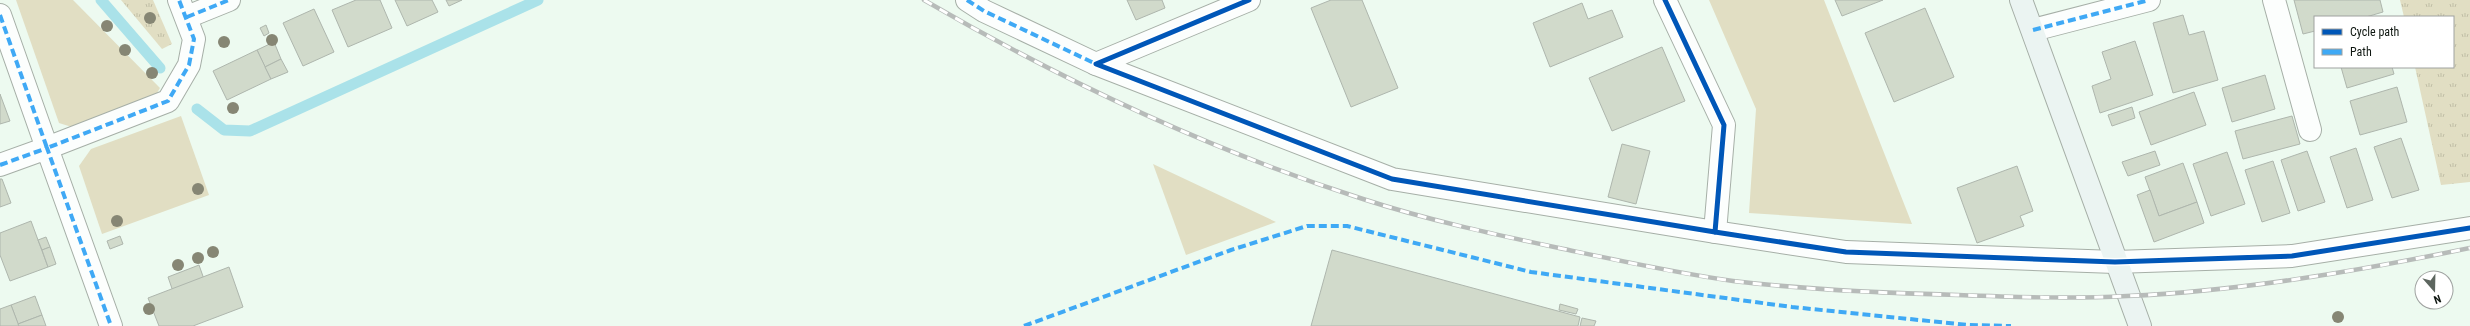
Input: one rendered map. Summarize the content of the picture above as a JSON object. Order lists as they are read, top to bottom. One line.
{"legend":["Cycle path","Path"],"north":"bottom"}
